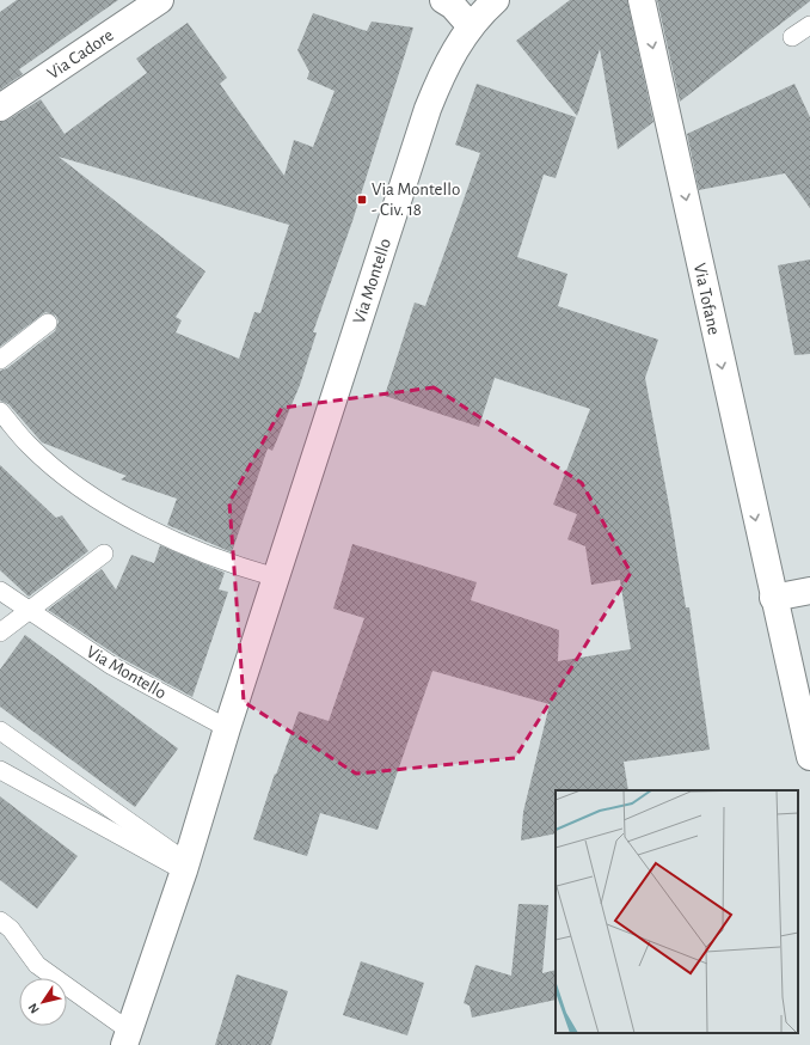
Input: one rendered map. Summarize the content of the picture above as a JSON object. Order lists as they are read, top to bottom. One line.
{"streets":{"street":["Via Cadore","Via Montello","Via Tofane"]},"one_way":["Via Tofane"],"places":{"transit":["Via Montello - Civ. 18"]},"north":"bottom left"}
